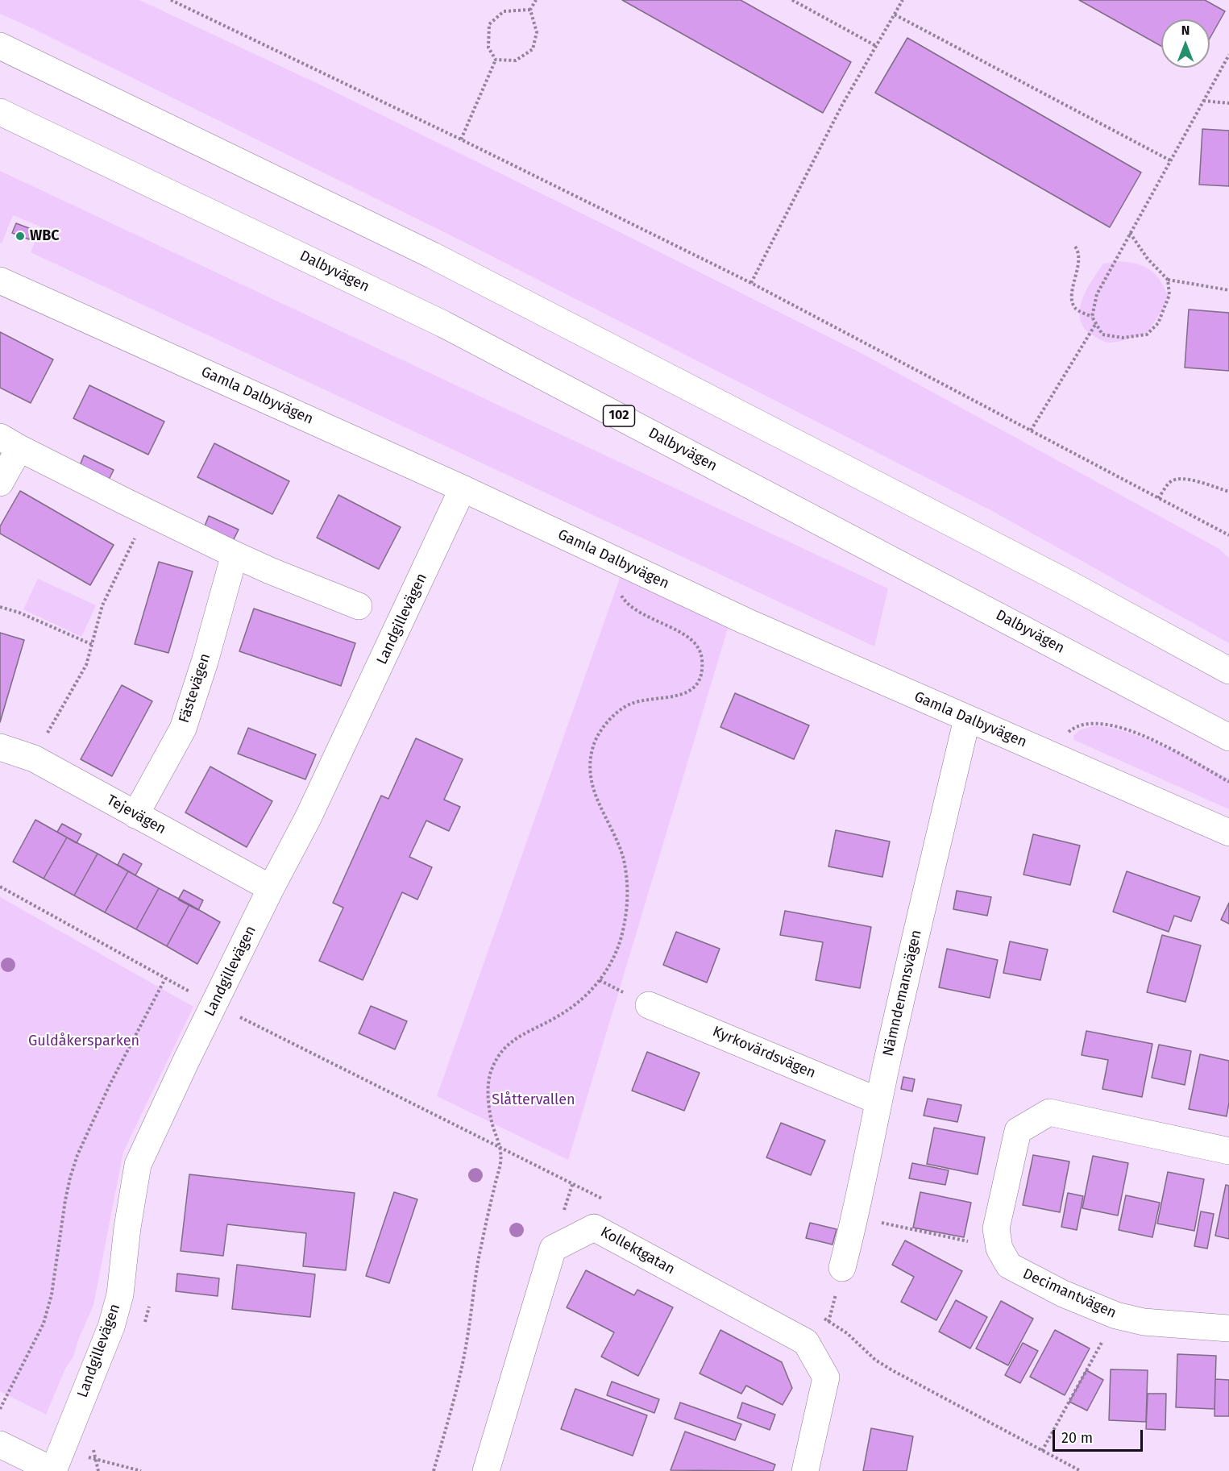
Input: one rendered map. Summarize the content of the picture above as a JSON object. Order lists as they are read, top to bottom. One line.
{"streets":{"street":["Dalbyvägen","Gamla Dalbyvägen","102","Landgillevägen","Fästevägen","Tejevägen","Nämndemansvägen","Kyrkovärdsvägen","Kollektgatan","Decimantvägen"]},"crossings":[["Gamla Dalbyvägen","Landgillevägen"],["Gamla Dalbyvägen","Nämndemansvägen"],["Landgillevägen","Tejevägen"],["Fästevägen","Tejevägen"],["Nämndemansvägen","Kyrkovärdsvägen"]],"parks":["Guldåkersparken","Slåttervallen"],"places":["WBC"],"scale_bar":"20 m","north":"top"}
